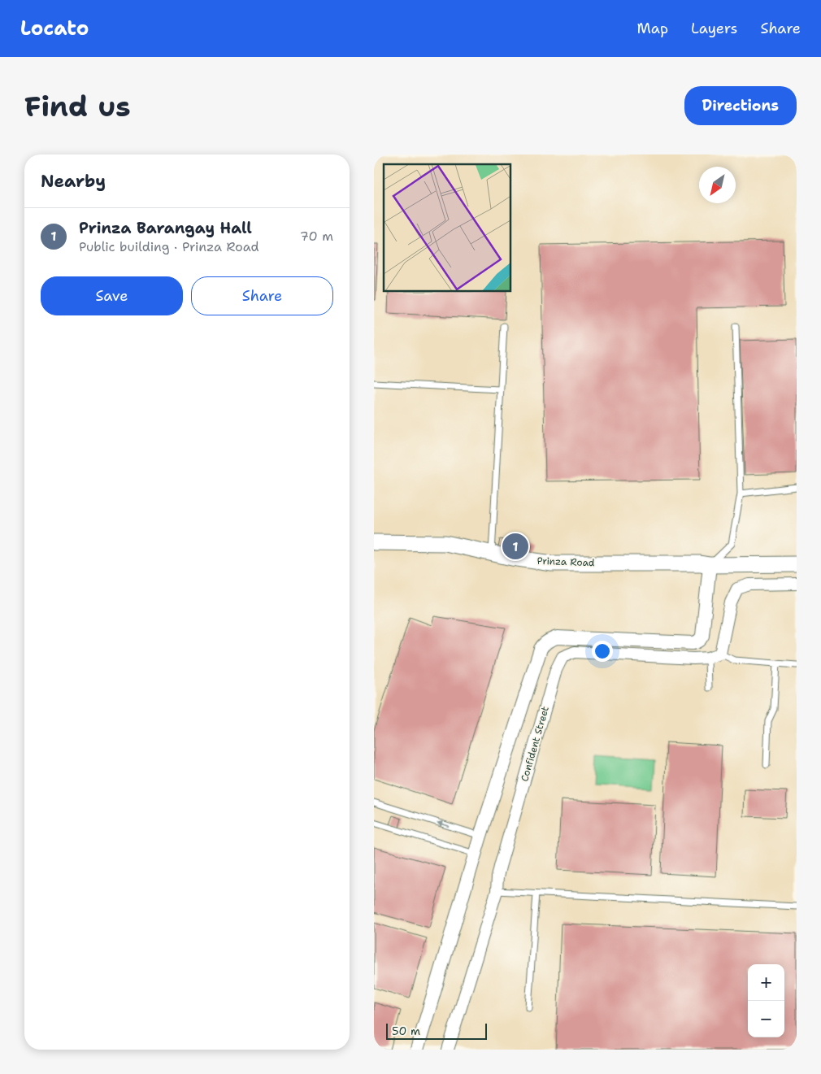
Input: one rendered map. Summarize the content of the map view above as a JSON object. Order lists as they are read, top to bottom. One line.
{"streets":{"main road":["Prinza Road"],"street":["Confident Street"]},"scale_bar":"50 m","north":"bottom left","page":{"header":"Locato","nav":["Map","Layers","Share"],"buttons":["Directions",["Save","Share"]],"title":"Find us","heading":"Nearby","list":[{"mark":"1","name":"Prinza Barangay Hall","note":"Public building · Prinza Road","value":"70 m"}],"pins":"1","map_buttons":["+","−"],"scale":"50 m"}}
